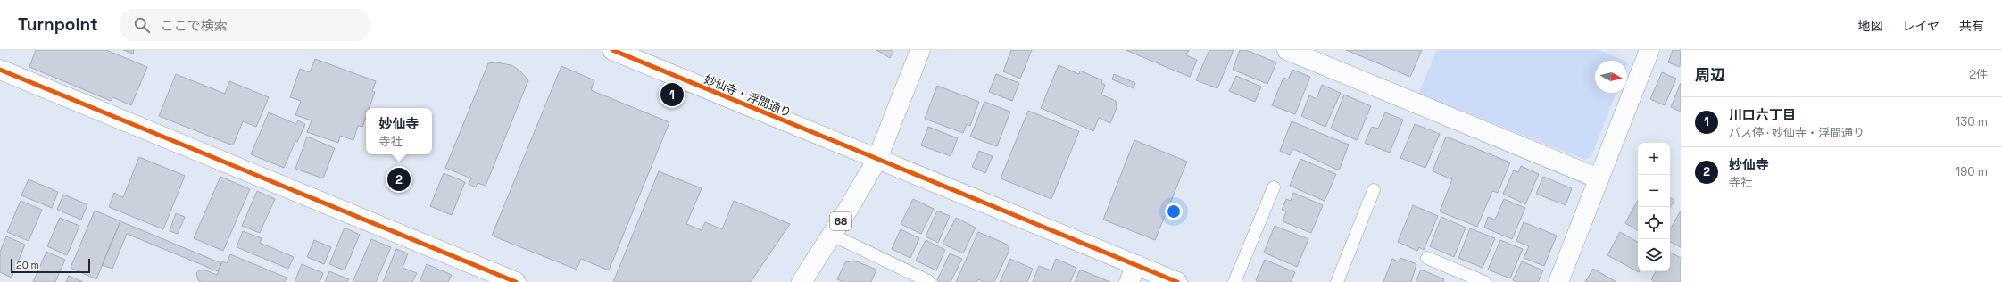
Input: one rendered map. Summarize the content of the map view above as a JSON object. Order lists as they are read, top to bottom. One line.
{"streets":{"street":["妙仙寺・浮間通り","68"]},"crossings":[["妙仙寺・浮間通り","68"]],"scale_bar":"20 m","north":"right","page":{"header":"Turnpoint","search":"ここで検索","nav":["地図","レイヤ","共有"],"heading":["周辺","2件"],"pins":["1","2"],"list":[{"mark":"1","name":"川口六丁目","note":"バス停 · 妙仙寺・浮間通り","value":"130 m"},{"mark":"2","name":"妙仙寺","note":"寺社","value":"190 m"}],"popup":["妙仙寺","寺社"],"map_buttons":["+","−"],"scale":"20 m"}}
